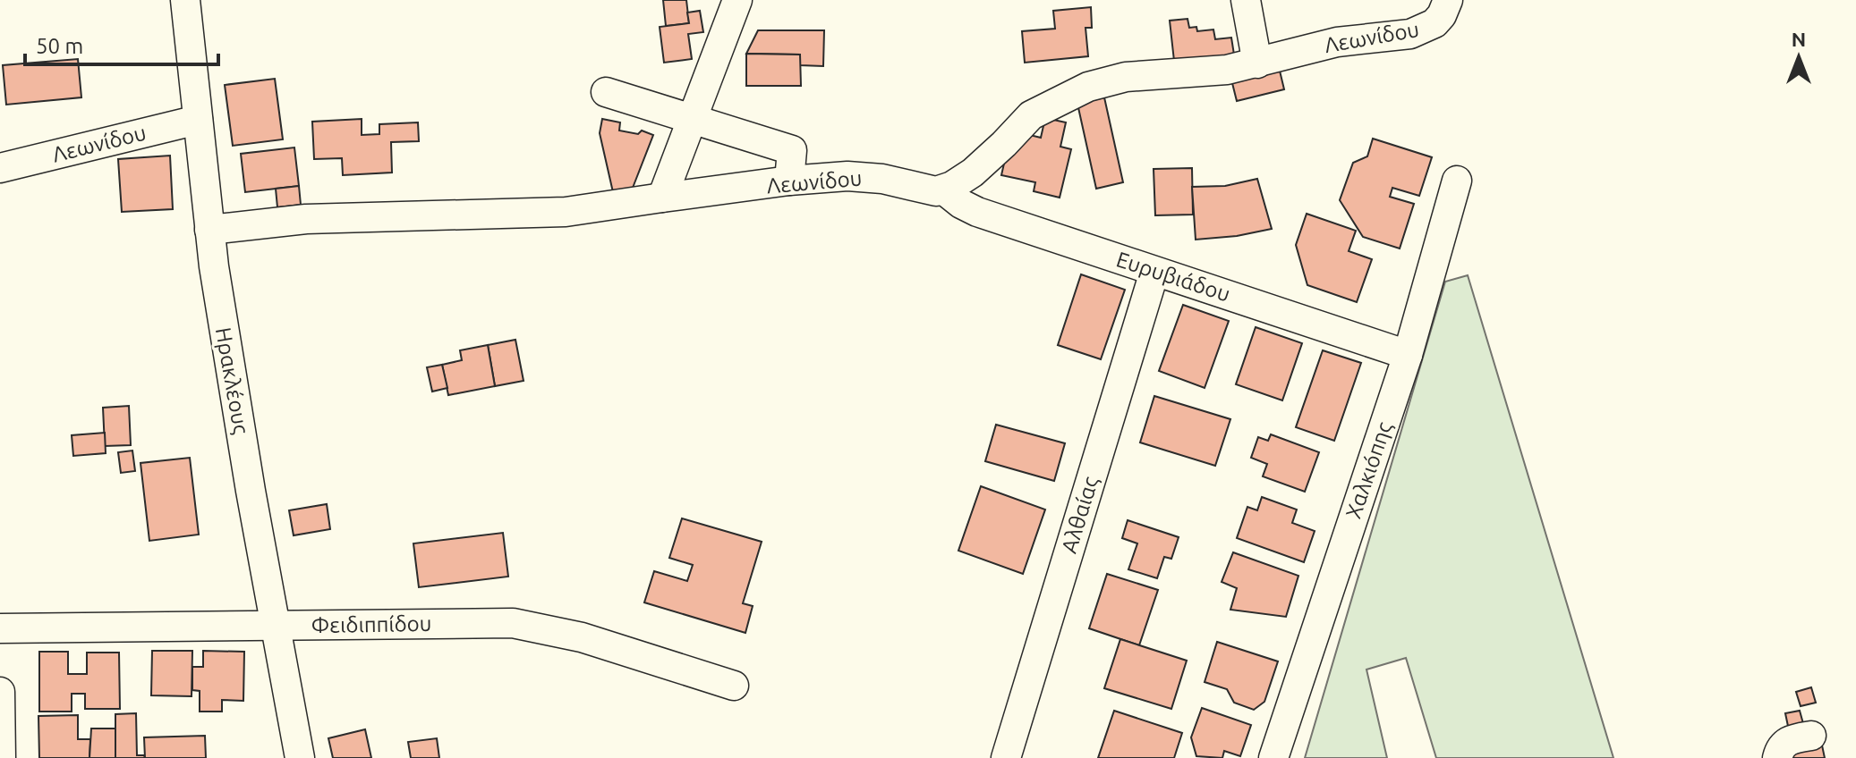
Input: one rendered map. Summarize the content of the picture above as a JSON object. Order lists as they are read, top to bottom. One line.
{"streets":{"street":["Λεωνίδου","Ευρυβιάδου","Ηρακλέους","Χαλκιόπης","Αλθαίας","Φειδιππίδου"]},"crossings":[["Λεωνίδου","Ευρυβιάδου"],["Λεωνίδου","Ηρακλέους"],["Ευρυβιάδου","Χαλκιόπης"],["Ευρυβιάδου","Αλθαίας"],["Ηρακλέους","Φειδιππίδου"]],"scale_bar":"50 m","north":"top"}
